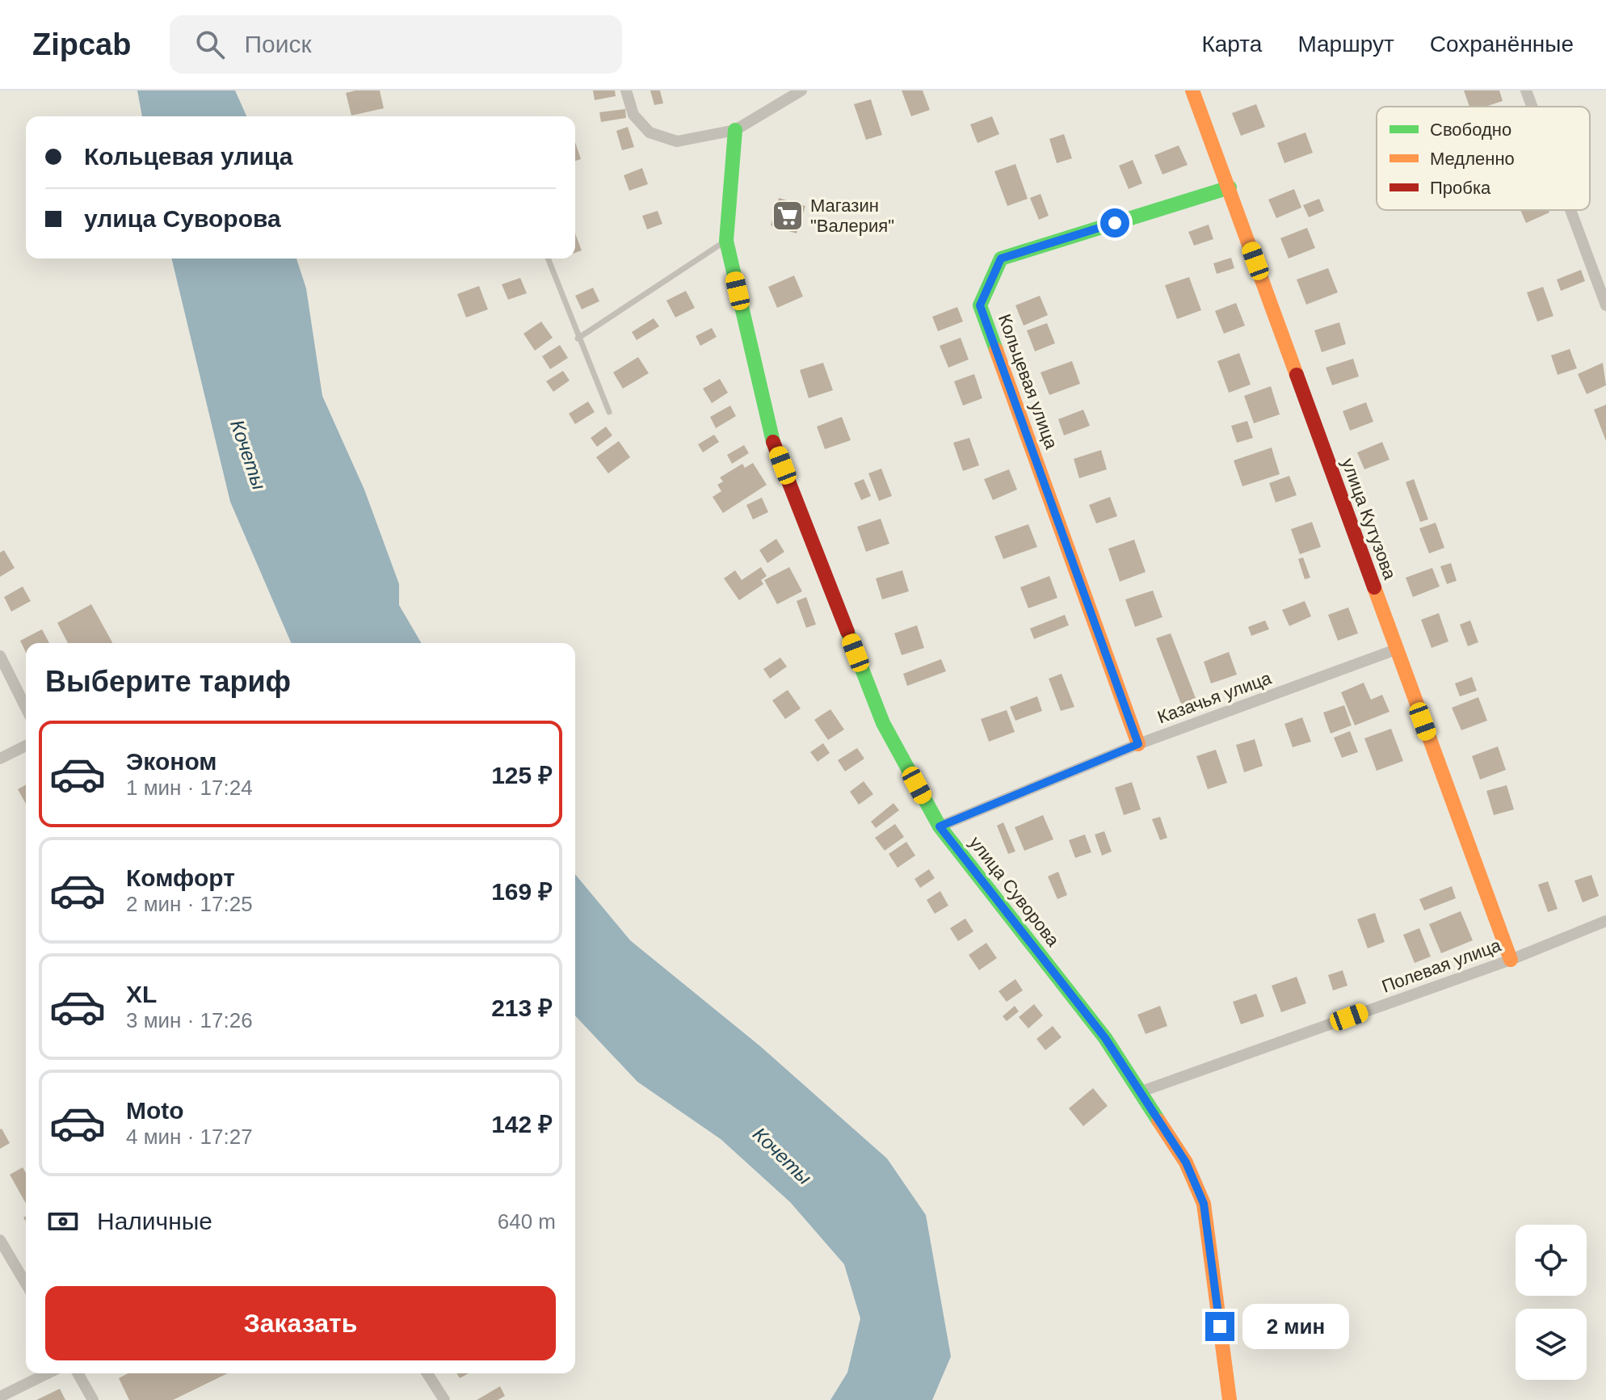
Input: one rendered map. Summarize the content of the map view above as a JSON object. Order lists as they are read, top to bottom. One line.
{"streets":{"street":["Кольцевая улица","улица Кутузова","Казачья улица","улица Суворова","Полевая улица"]},"crossings":[["Кольцевая улица","улица Кутузова"],["Кольцевая улица","Казачья улица"],["улица Кутузова","Казачья улица"],["улица Кутузова","Полевая улица"],["Казачья улица","улица Суворова"],["улица Суворова","Полевая улица"]],"water":["Кочеты"],"places":{"supermarket":["Магазин \"Валерия\""]},"legend":["Свободно","Медленно","Пробка"],"page":{"header":"Zipcab","search":"Поиск","nav":["Карта","Маршрут","Сохранённые"],"banner":["Кольцевая улица","улица Суворова"],"heading":"Выберите тариф","list":[{"name":"Эконом","note":"1 мин · 17:24","value":"125 ₽"},{"name":"Комфорт","note":"2 мин · 17:25","value":"169 ₽"},{"name":"XL","note":"3 мин · 17:26","value":"213 ₽"},{"name":"Moto","note":"4 мин · 17:27","value":"142 ₽"}],"pay":["Наличные","640 m"],"buttons":"Заказать","bubble":"2 мин"}}
